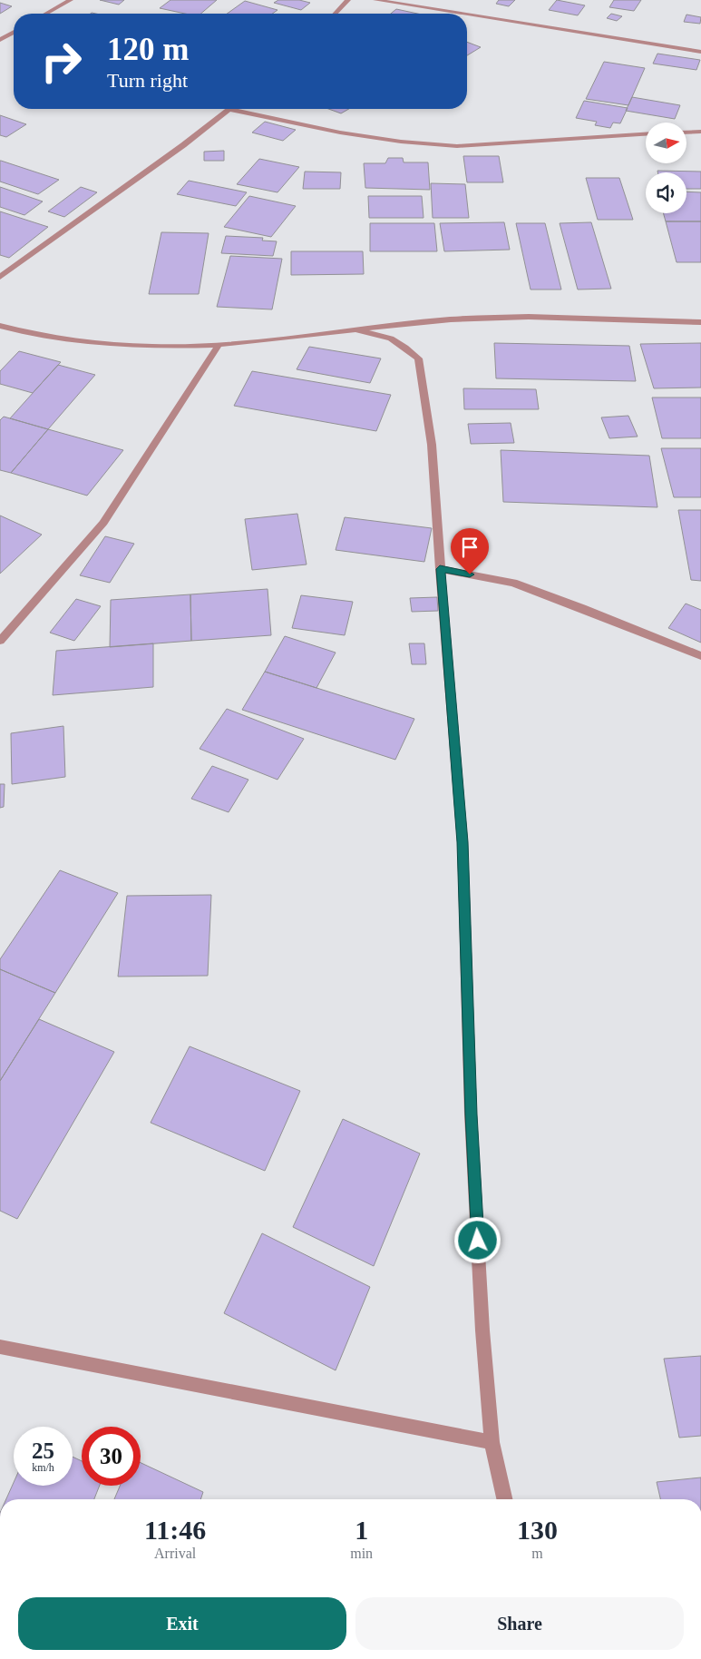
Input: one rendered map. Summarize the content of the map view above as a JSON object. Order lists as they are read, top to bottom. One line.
{"north":"right","page":{"turn":["120 m","Turn right"],"speed":"25 km/h","limit":"30","eta":["11:46","Arrival","1","min","130","m"],"buttons":["Exit","Share"]}}
